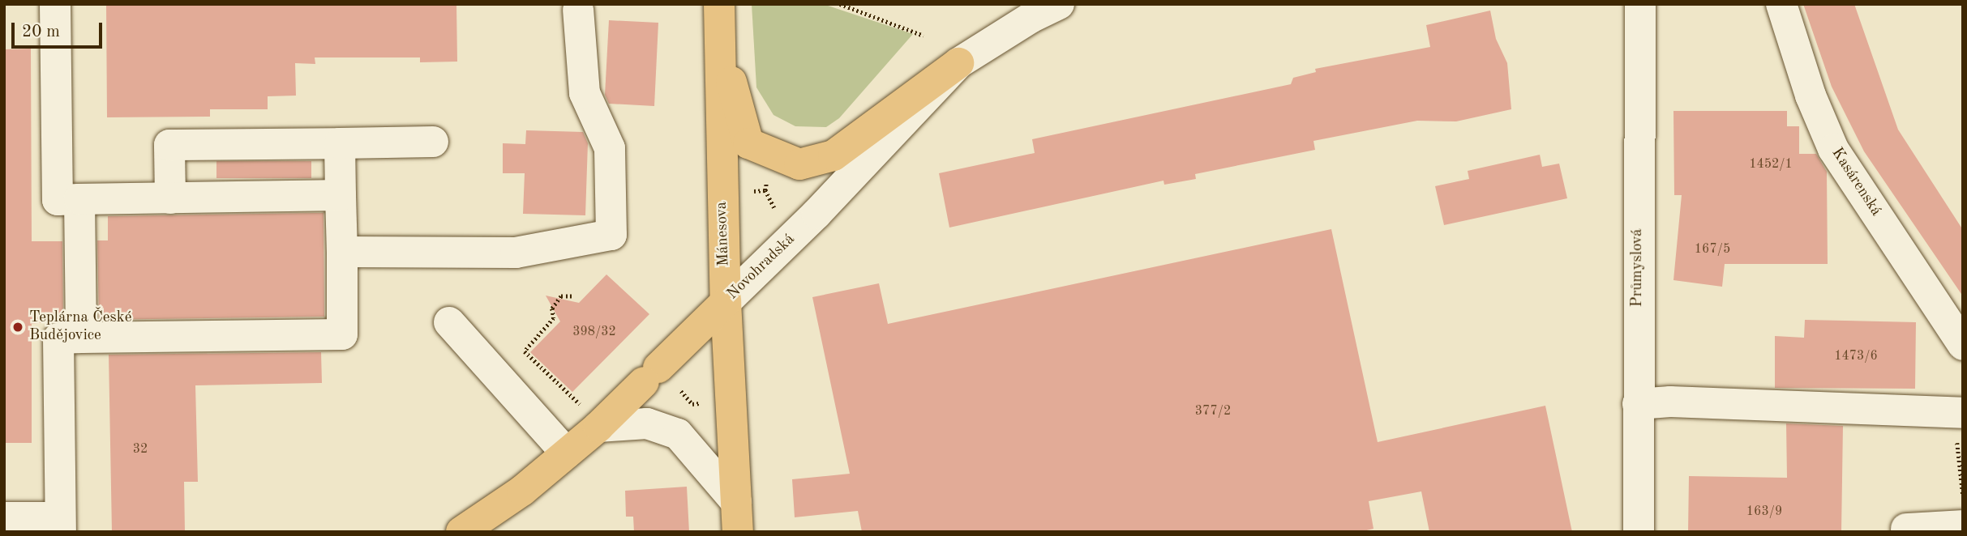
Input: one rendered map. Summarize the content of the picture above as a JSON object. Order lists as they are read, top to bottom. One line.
{"streets":{"main road":["Mánesova","Novohradská"],"street":["Kasárenská","Průmyslová"]},"crossings":[["Mánesova","Novohradská"]],"places":["Teplárna České Budějovice"],"house_numbers":["1452/1","167/5","398/32","1473/6","377/2","32","163/9"],"scale_bar":"20 m"}
